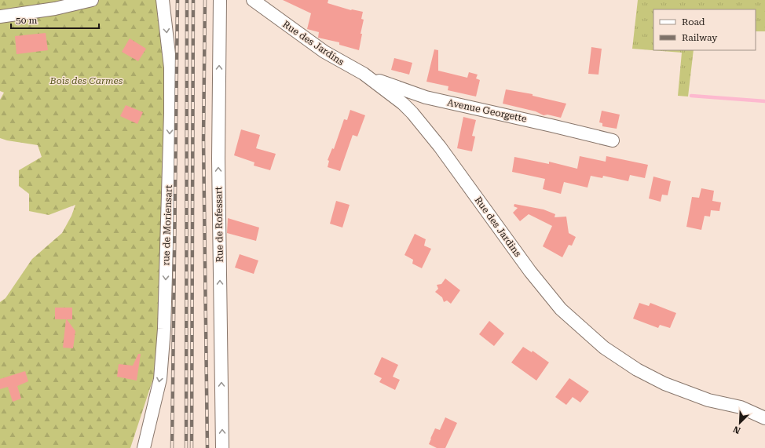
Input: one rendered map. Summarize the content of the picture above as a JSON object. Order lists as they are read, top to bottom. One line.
{"streets":{"street":["Rue des Jardins","Avenue Georgette","Rue de Rofessart","rue de Moriensart"]},"crossings":[["Rue des Jardins","Avenue Georgette"]],"one_way":["Rue de Rofessart","rue de Moriensart"],"parks":["Bois des Carmes"],"legend":["Road","Railway"],"scale_bar":"50 m","north":"bottom left"}
